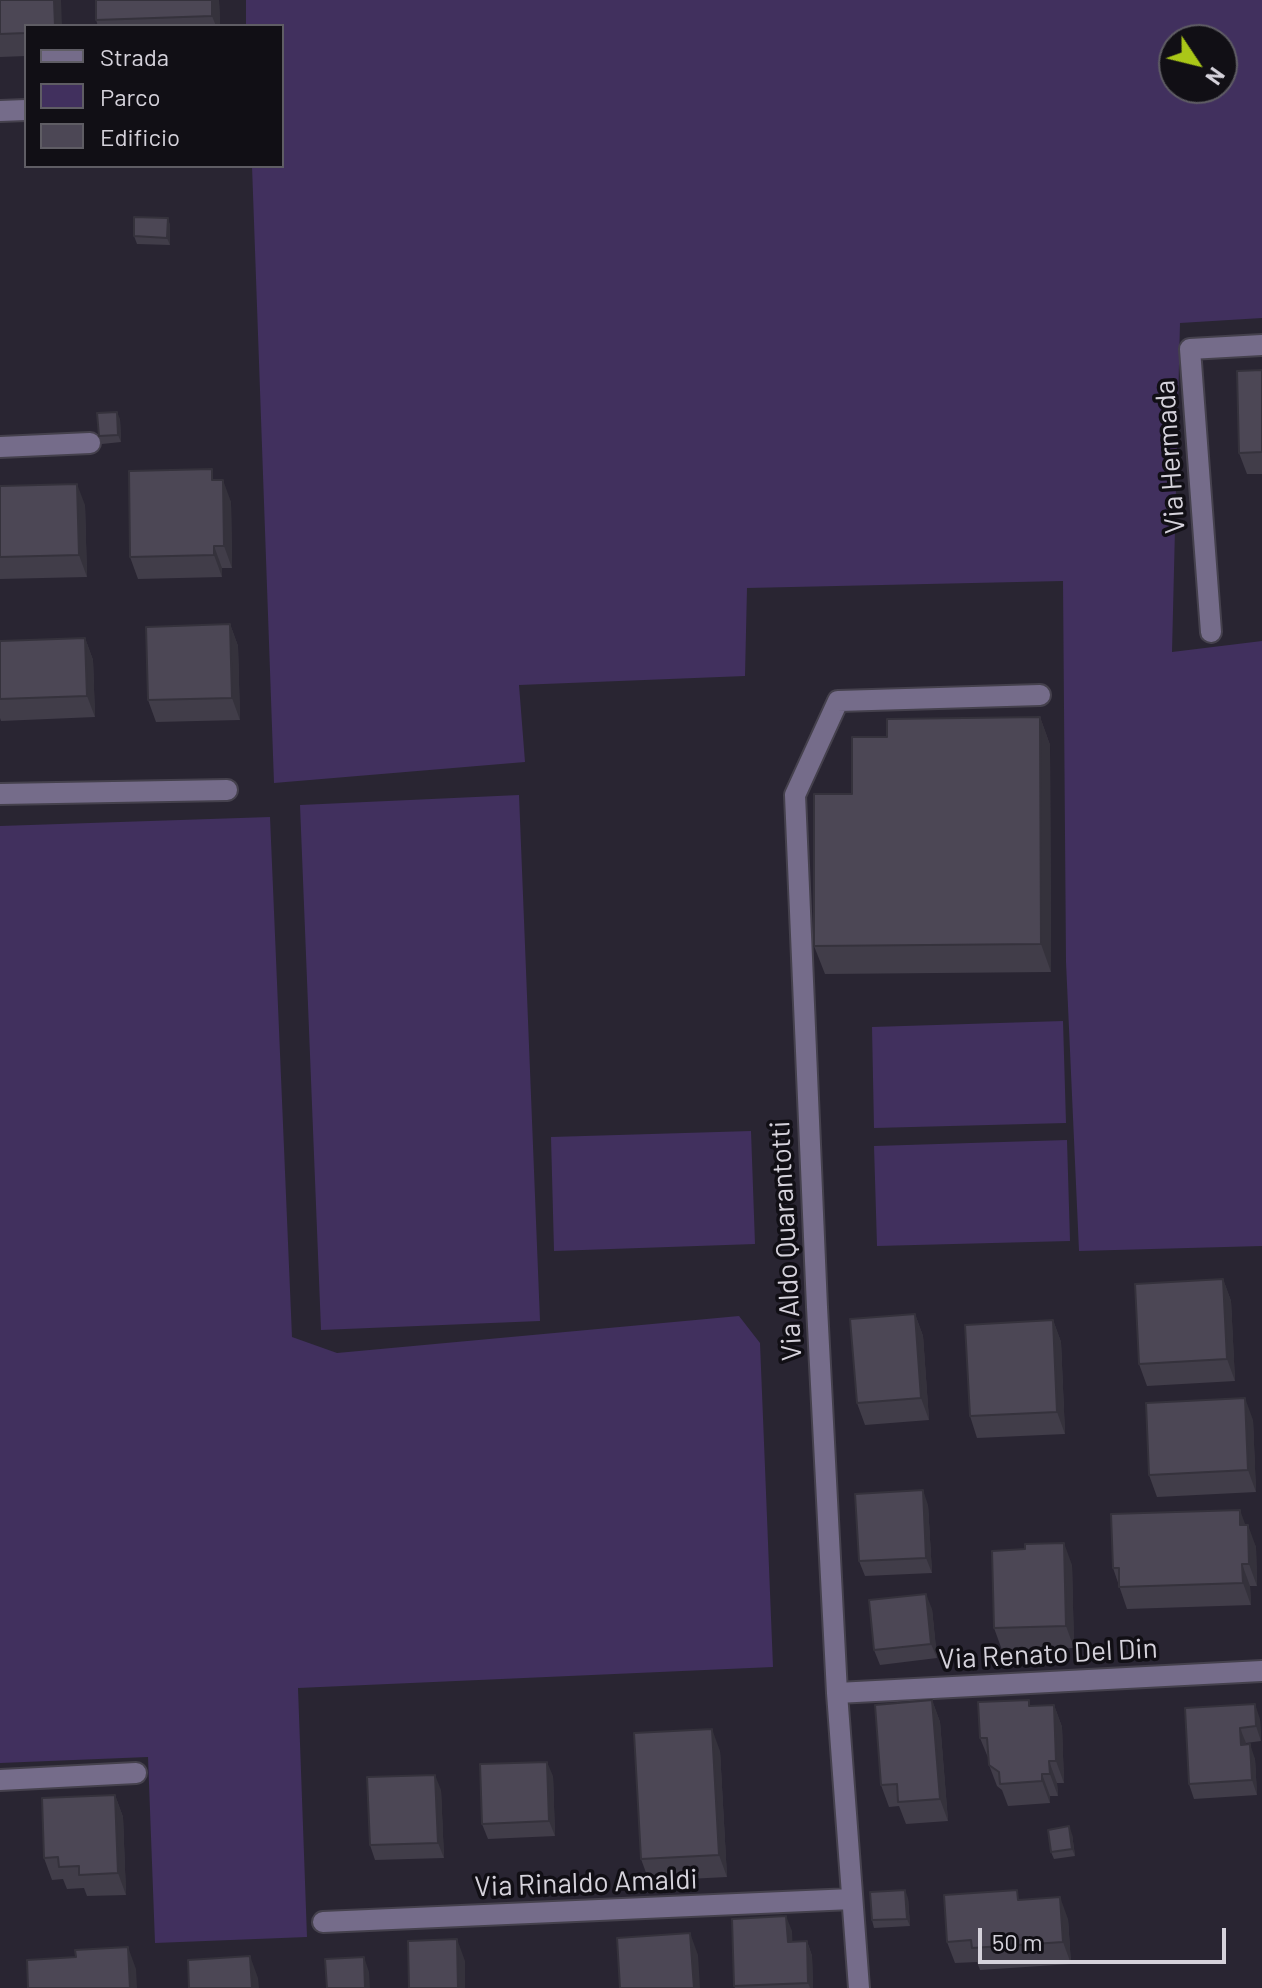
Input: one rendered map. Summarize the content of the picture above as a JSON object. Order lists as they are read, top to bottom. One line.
{"streets":{"street":["Via Hermada","Via Aldo Quarantotti","Via Renato Del Din","Via Rinaldo Amaldi"]},"crossings":[["Via Aldo Quarantotti","Via Renato Del Din"],["Via Aldo Quarantotti","Via Rinaldo Amaldi"]],"legend":["Strada","Parco","Edificio"],"scale_bar":"50 m","north":"bottom right"}
